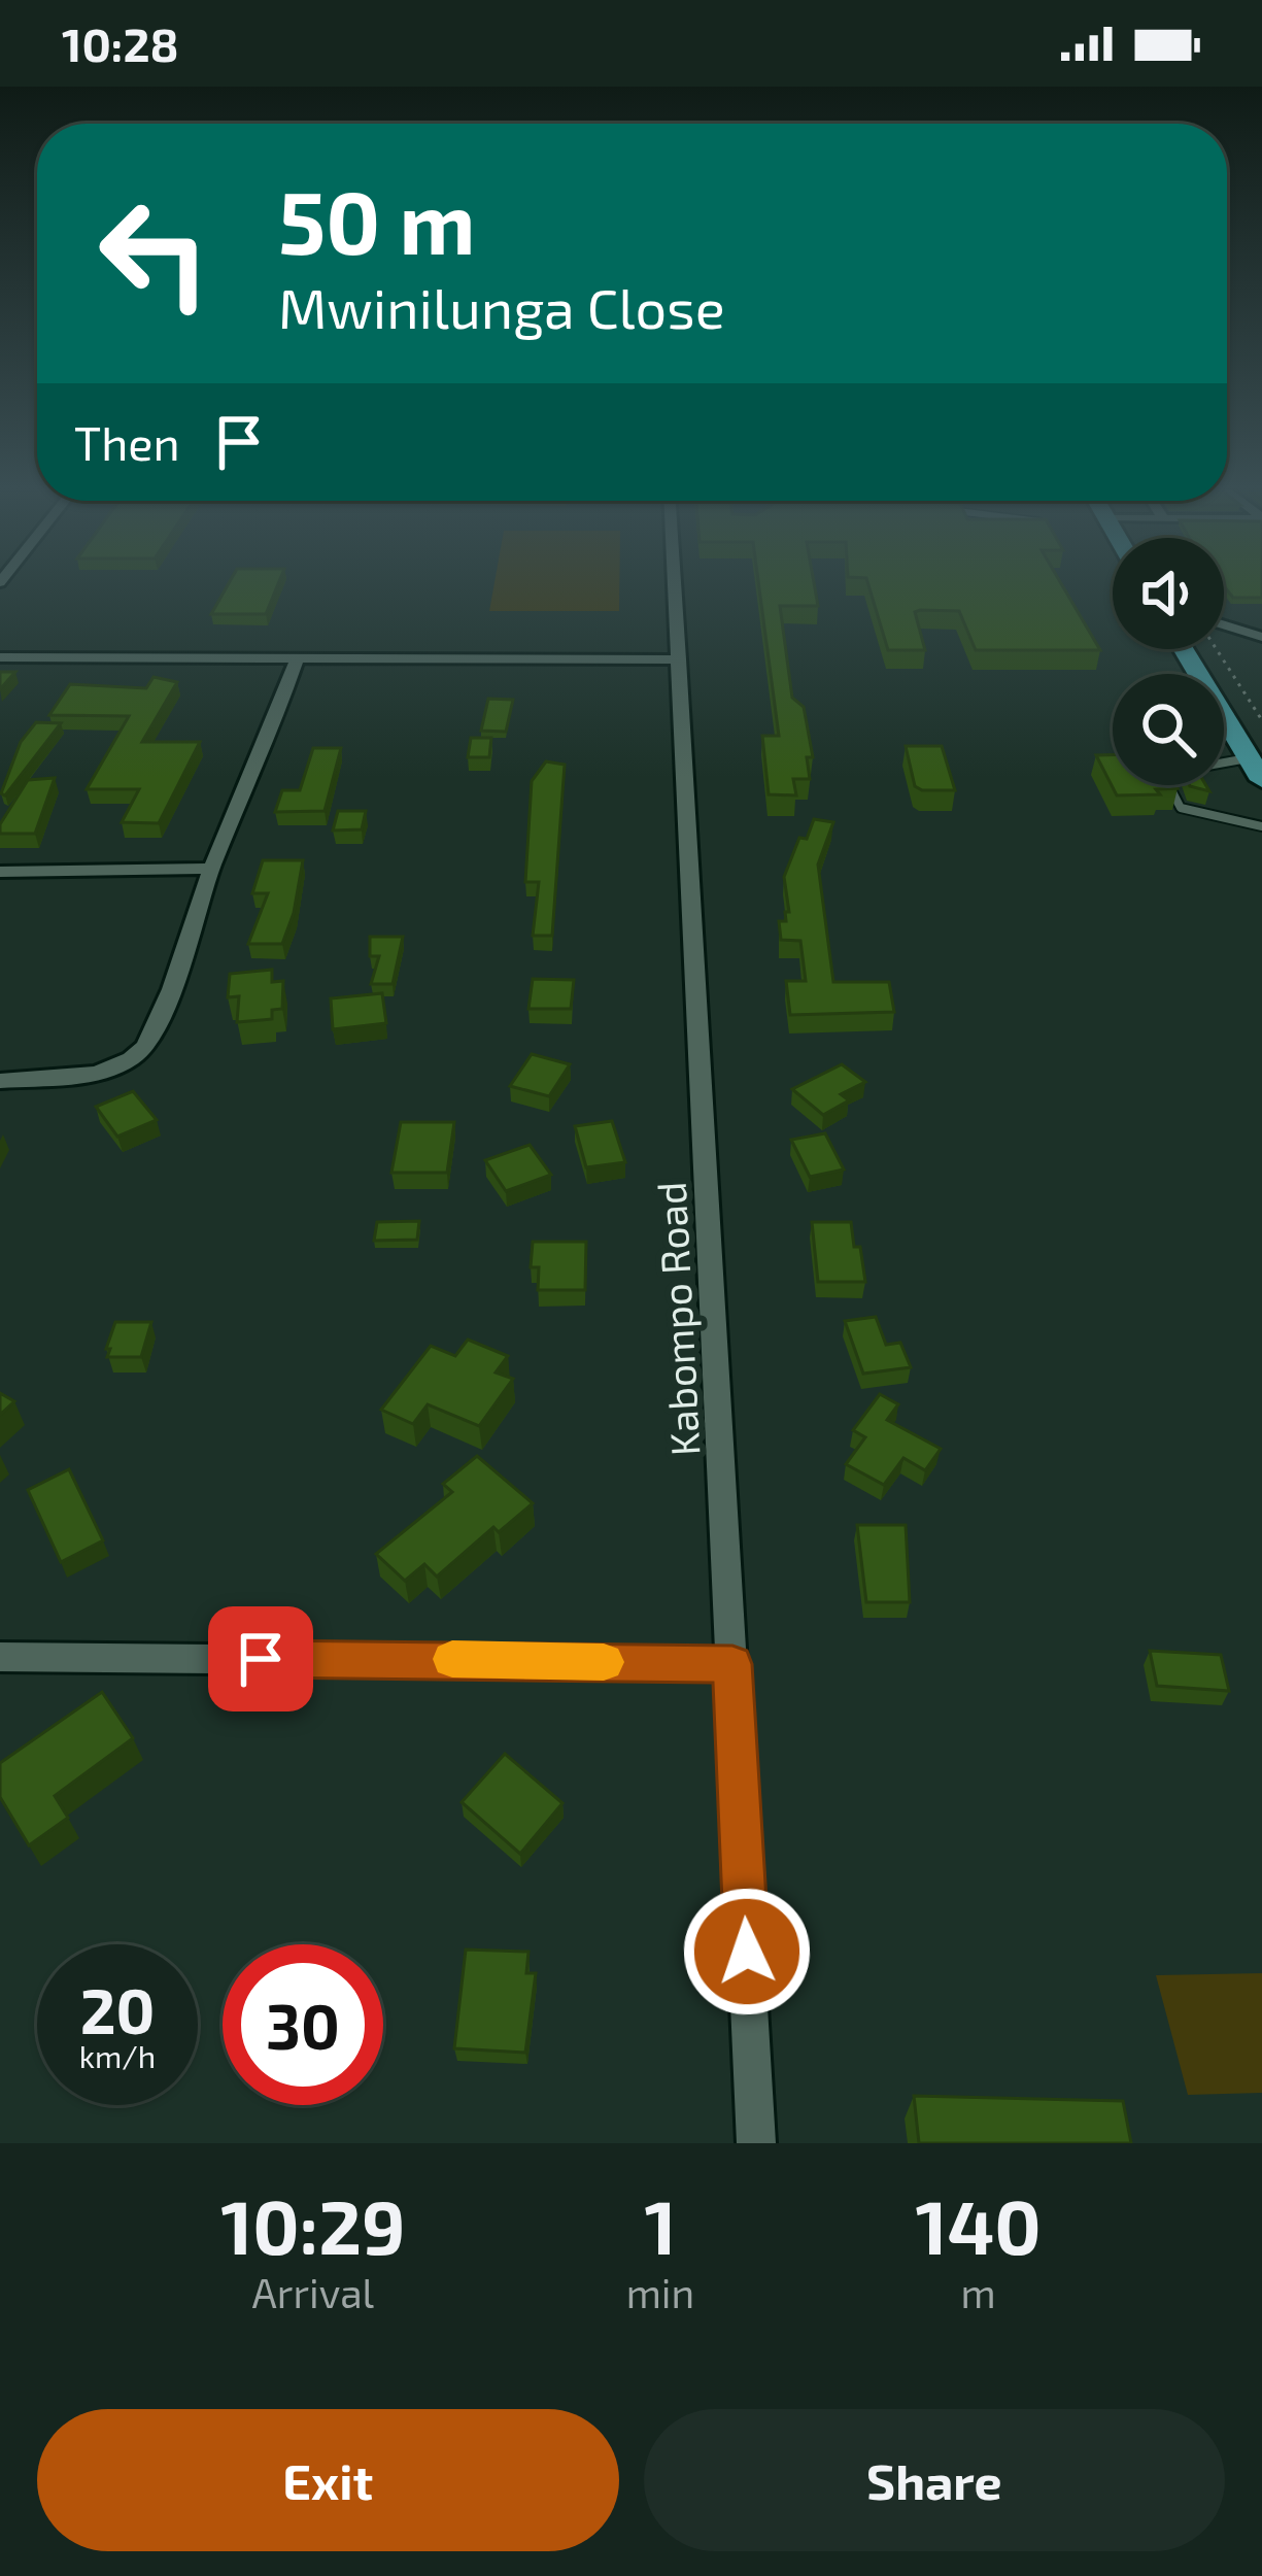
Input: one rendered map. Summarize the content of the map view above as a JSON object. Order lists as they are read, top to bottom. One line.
{"streets":{"street":["Kabompo Road"]},"page":{"status":"10:28","turn":["50 m","Mwinilunga Close"],"then":"Then","speed":"20 km/h","limit":"30","eta":["10:29","Arrival","1","min","140","m"],"buttons":["Exit","Share"]}}
